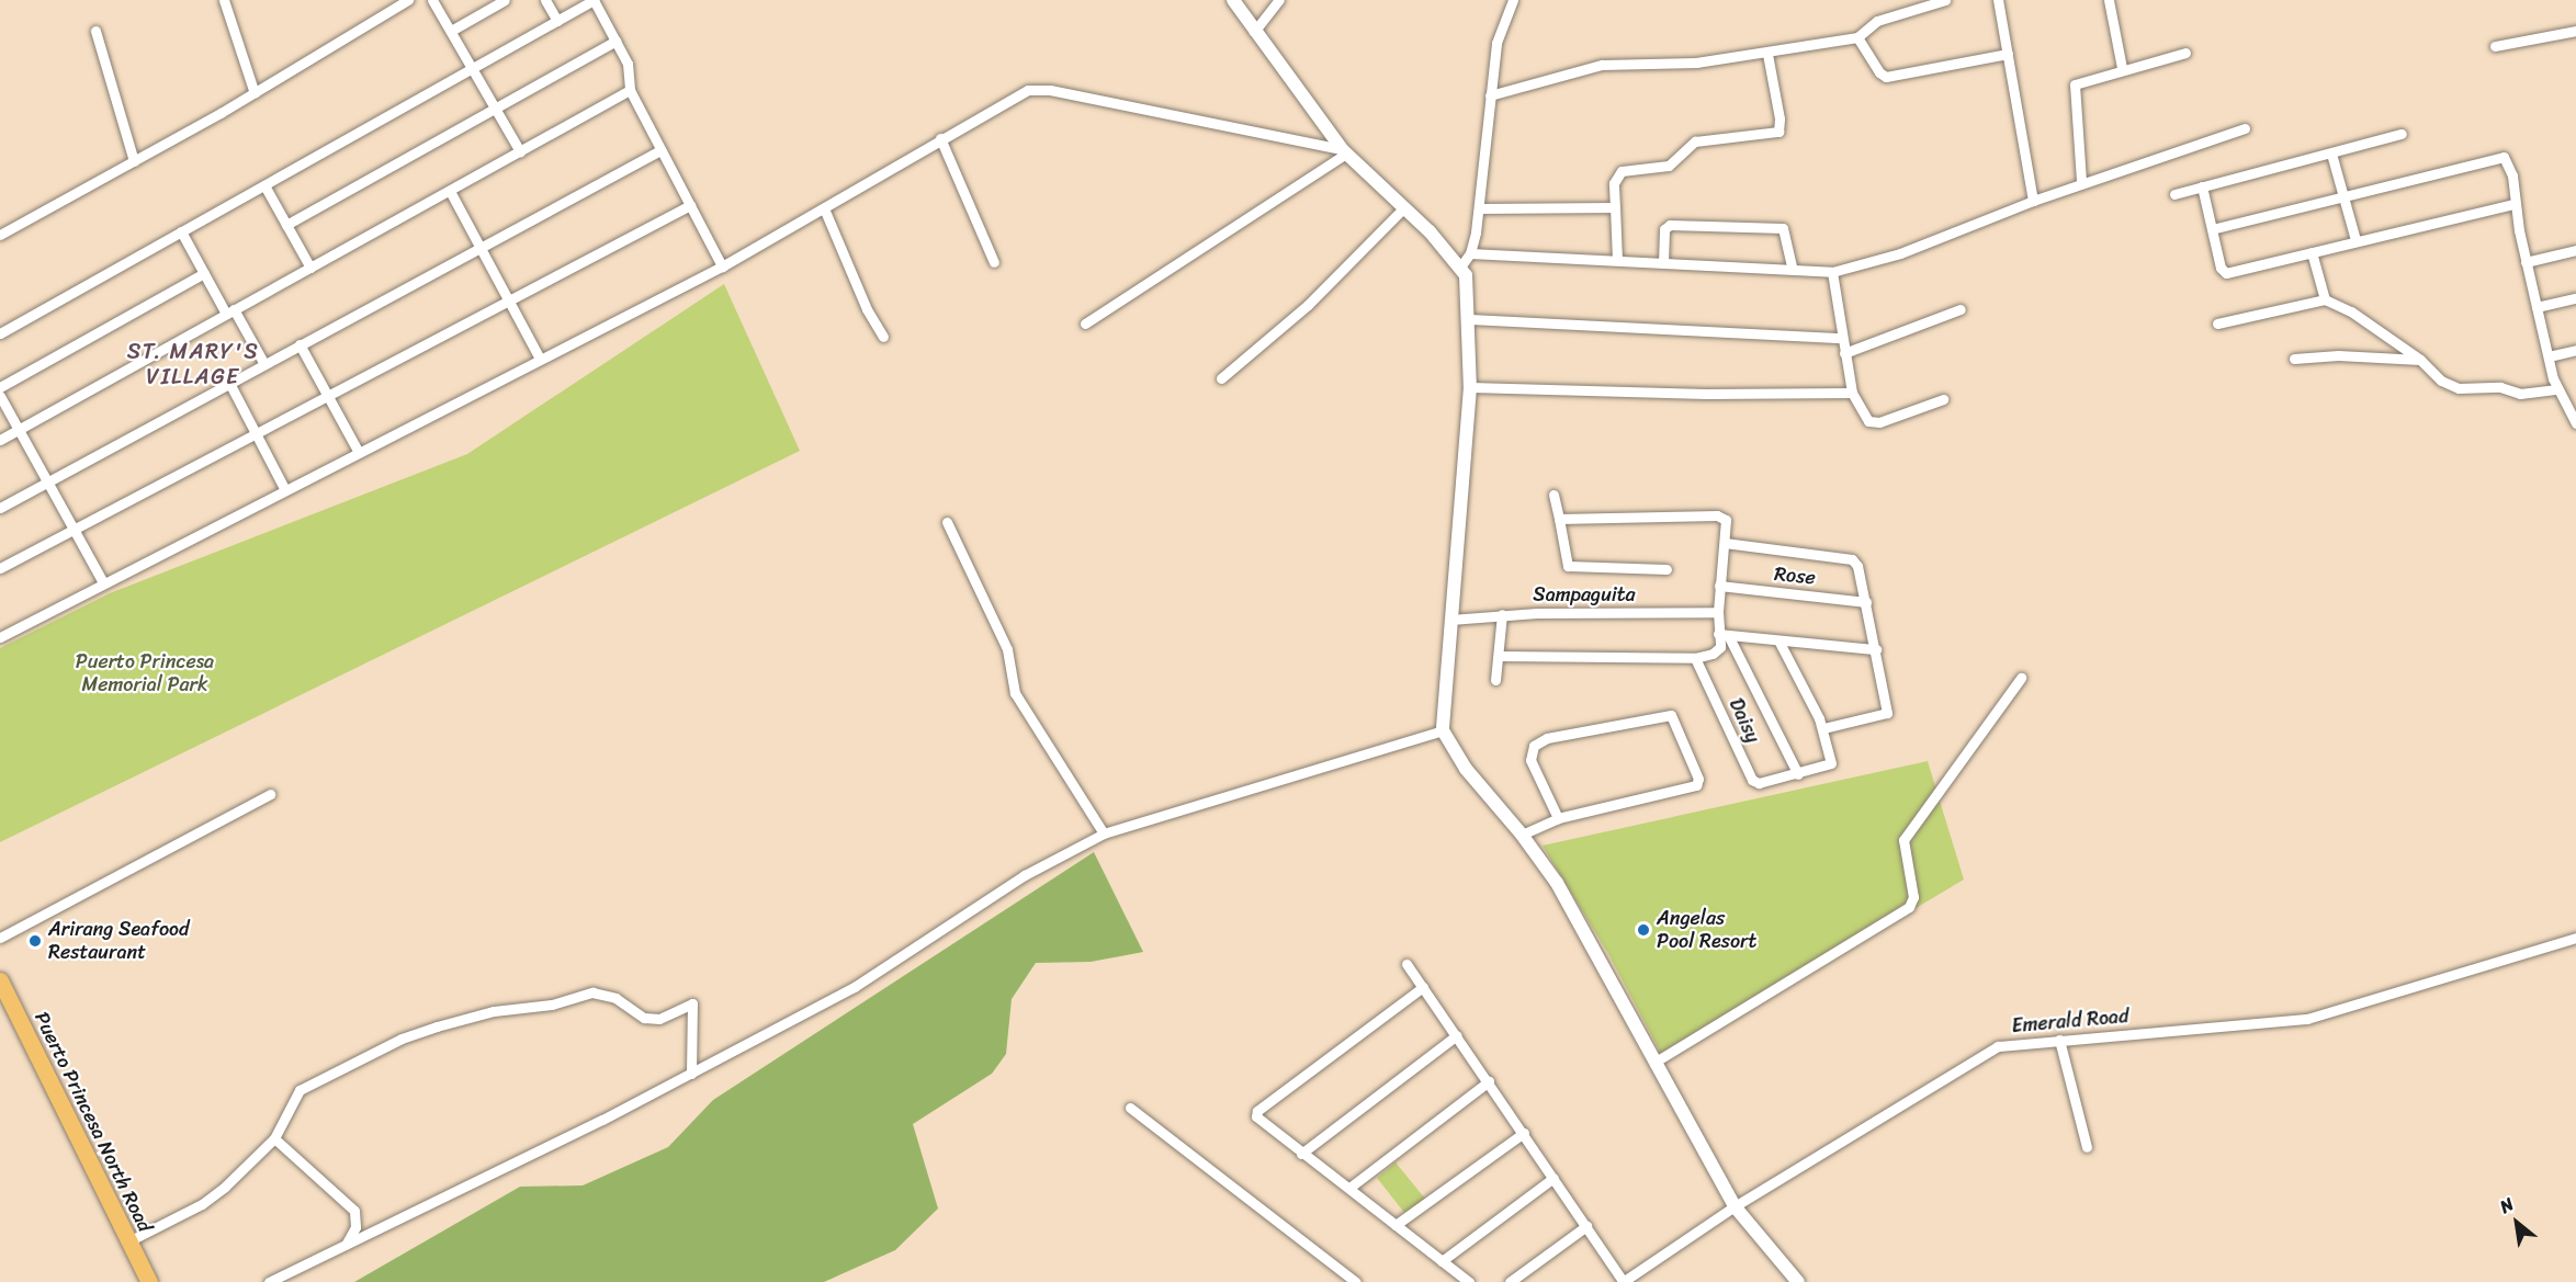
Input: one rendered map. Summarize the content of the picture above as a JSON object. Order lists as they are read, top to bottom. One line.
{"streets":{"main road":["Puerto Princesa North Road"],"street":["Rose","Sampaguita","Daisy","Emerald Road"]},"districts":["ST. MARY'S VILLAGE"],"parks":["Puerto Princesa Memorial Park"],"places":["Angelas Pool Resort","Arirang Seafood Restaurant"],"north":"top left"}
